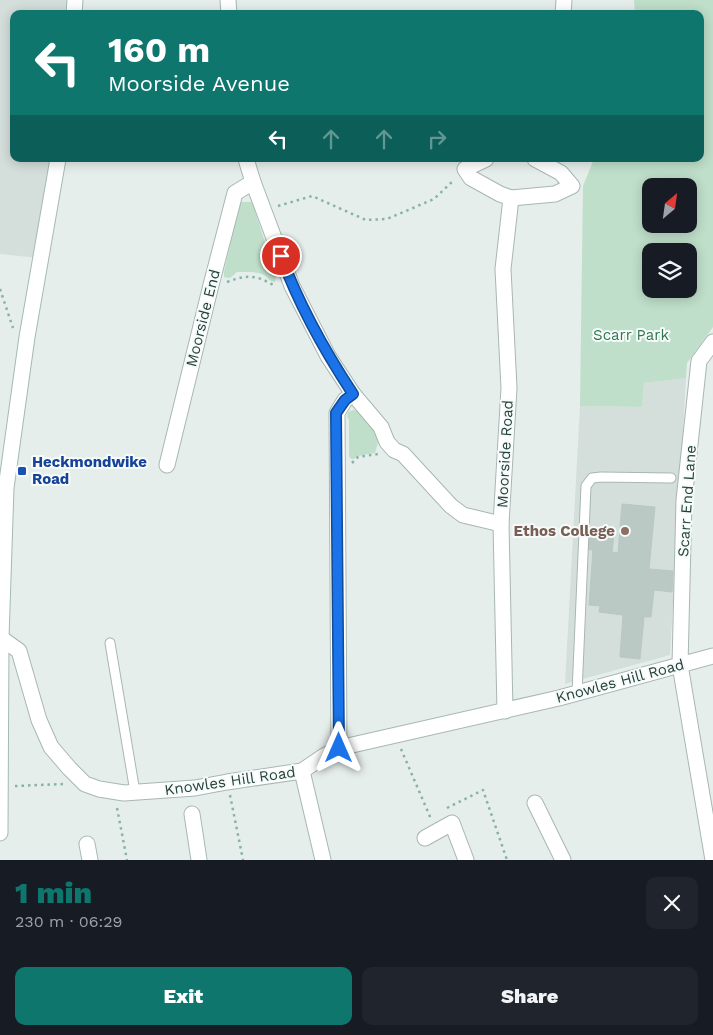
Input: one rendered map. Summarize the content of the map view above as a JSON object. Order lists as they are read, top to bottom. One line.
{"streets":{"street":["Moorside End","Moorside Road","Scarr End Lane","Knowles Hill Road"]},"crossings":[["Moorside Road","Knowles Hill Road"],["Scarr End Lane","Knowles Hill Road"]],"parks":["Scarr Park"],"places":{"transit":["Heckmondwike Road"],"other":["Ethos College"]},"north":"top right","page":{"turn":["160 m","Moorside Avenue"],"heading":["1 min","230 m · 06:29"],"buttons":["Exit","Share"]}}
